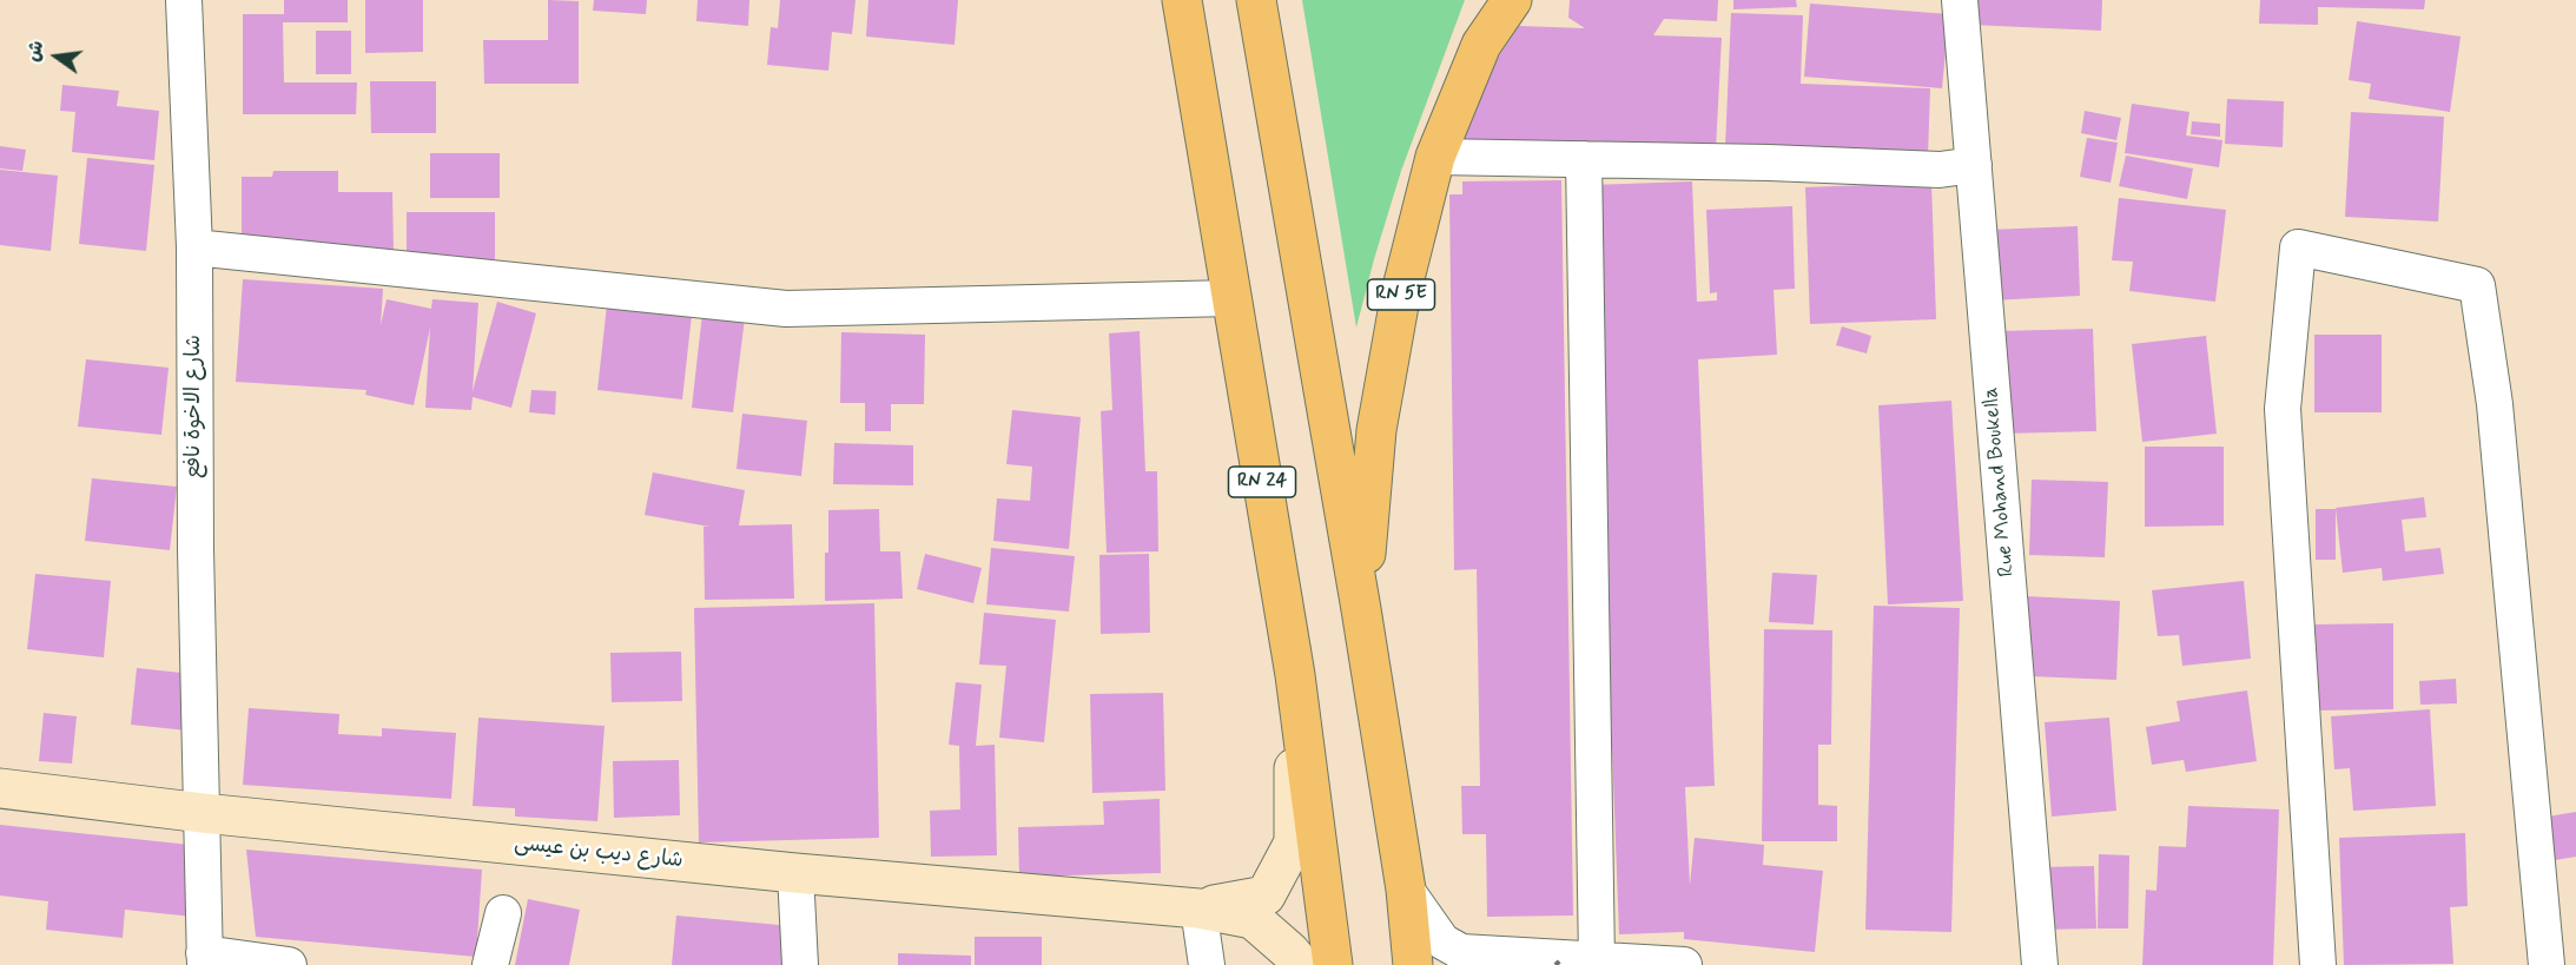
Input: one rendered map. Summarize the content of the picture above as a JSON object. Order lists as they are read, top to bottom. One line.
{"streets":{"highway":["RN 5E","RN 24"],"street":["شارع الاخوة نافع","Rue Mohand Boukella","شارع ديب بن عيسى"]},"crossings":[["شارع الاخوة نافع","شارع ديب بن عيسى"]],"north":"left"}
